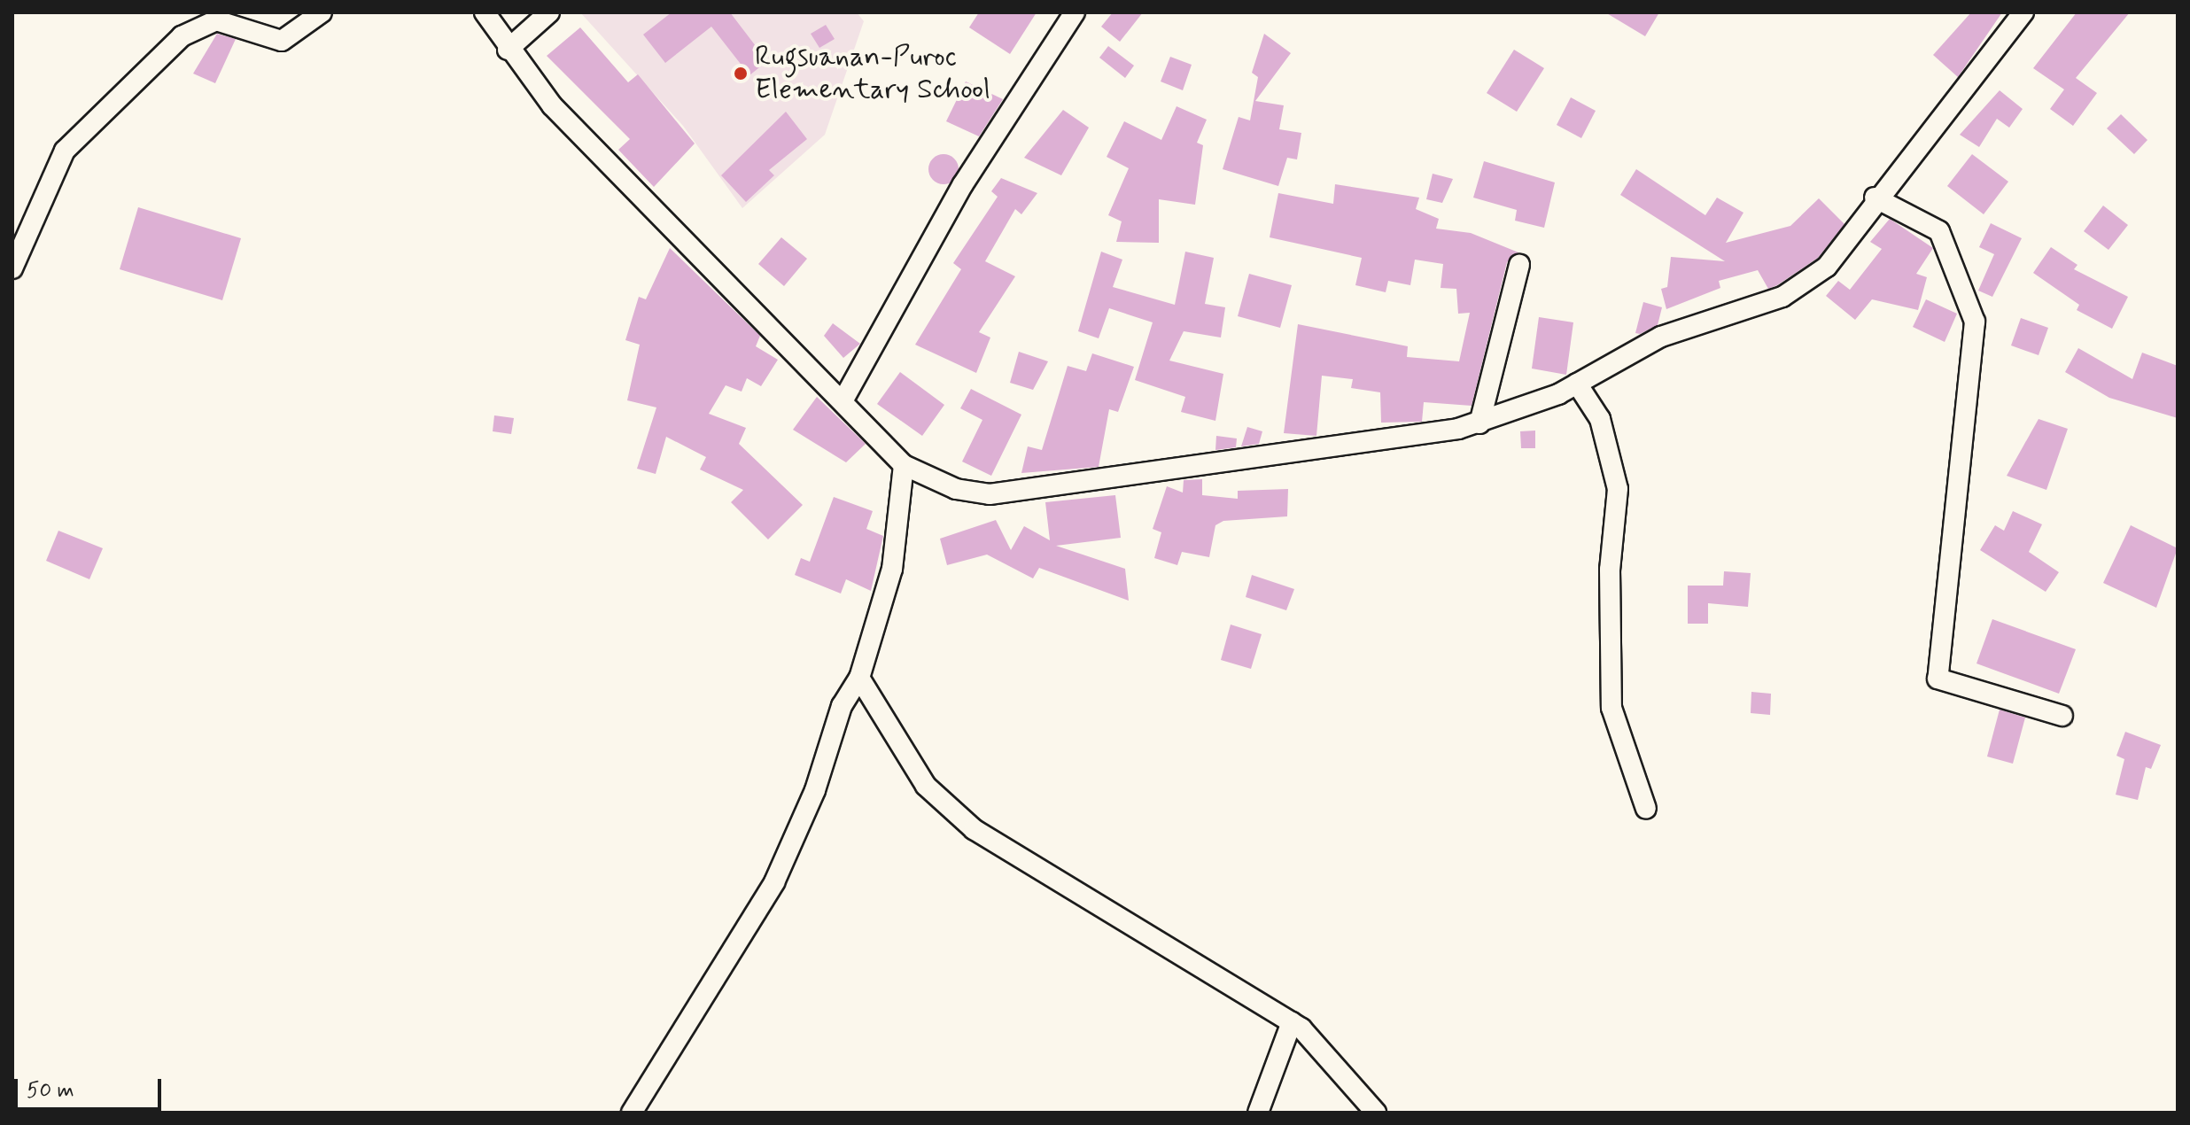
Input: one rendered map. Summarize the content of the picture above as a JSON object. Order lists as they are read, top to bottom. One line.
{"places":["Rugsuanan-Puroc Elementary School"],"scale_bar":"50 m"}
